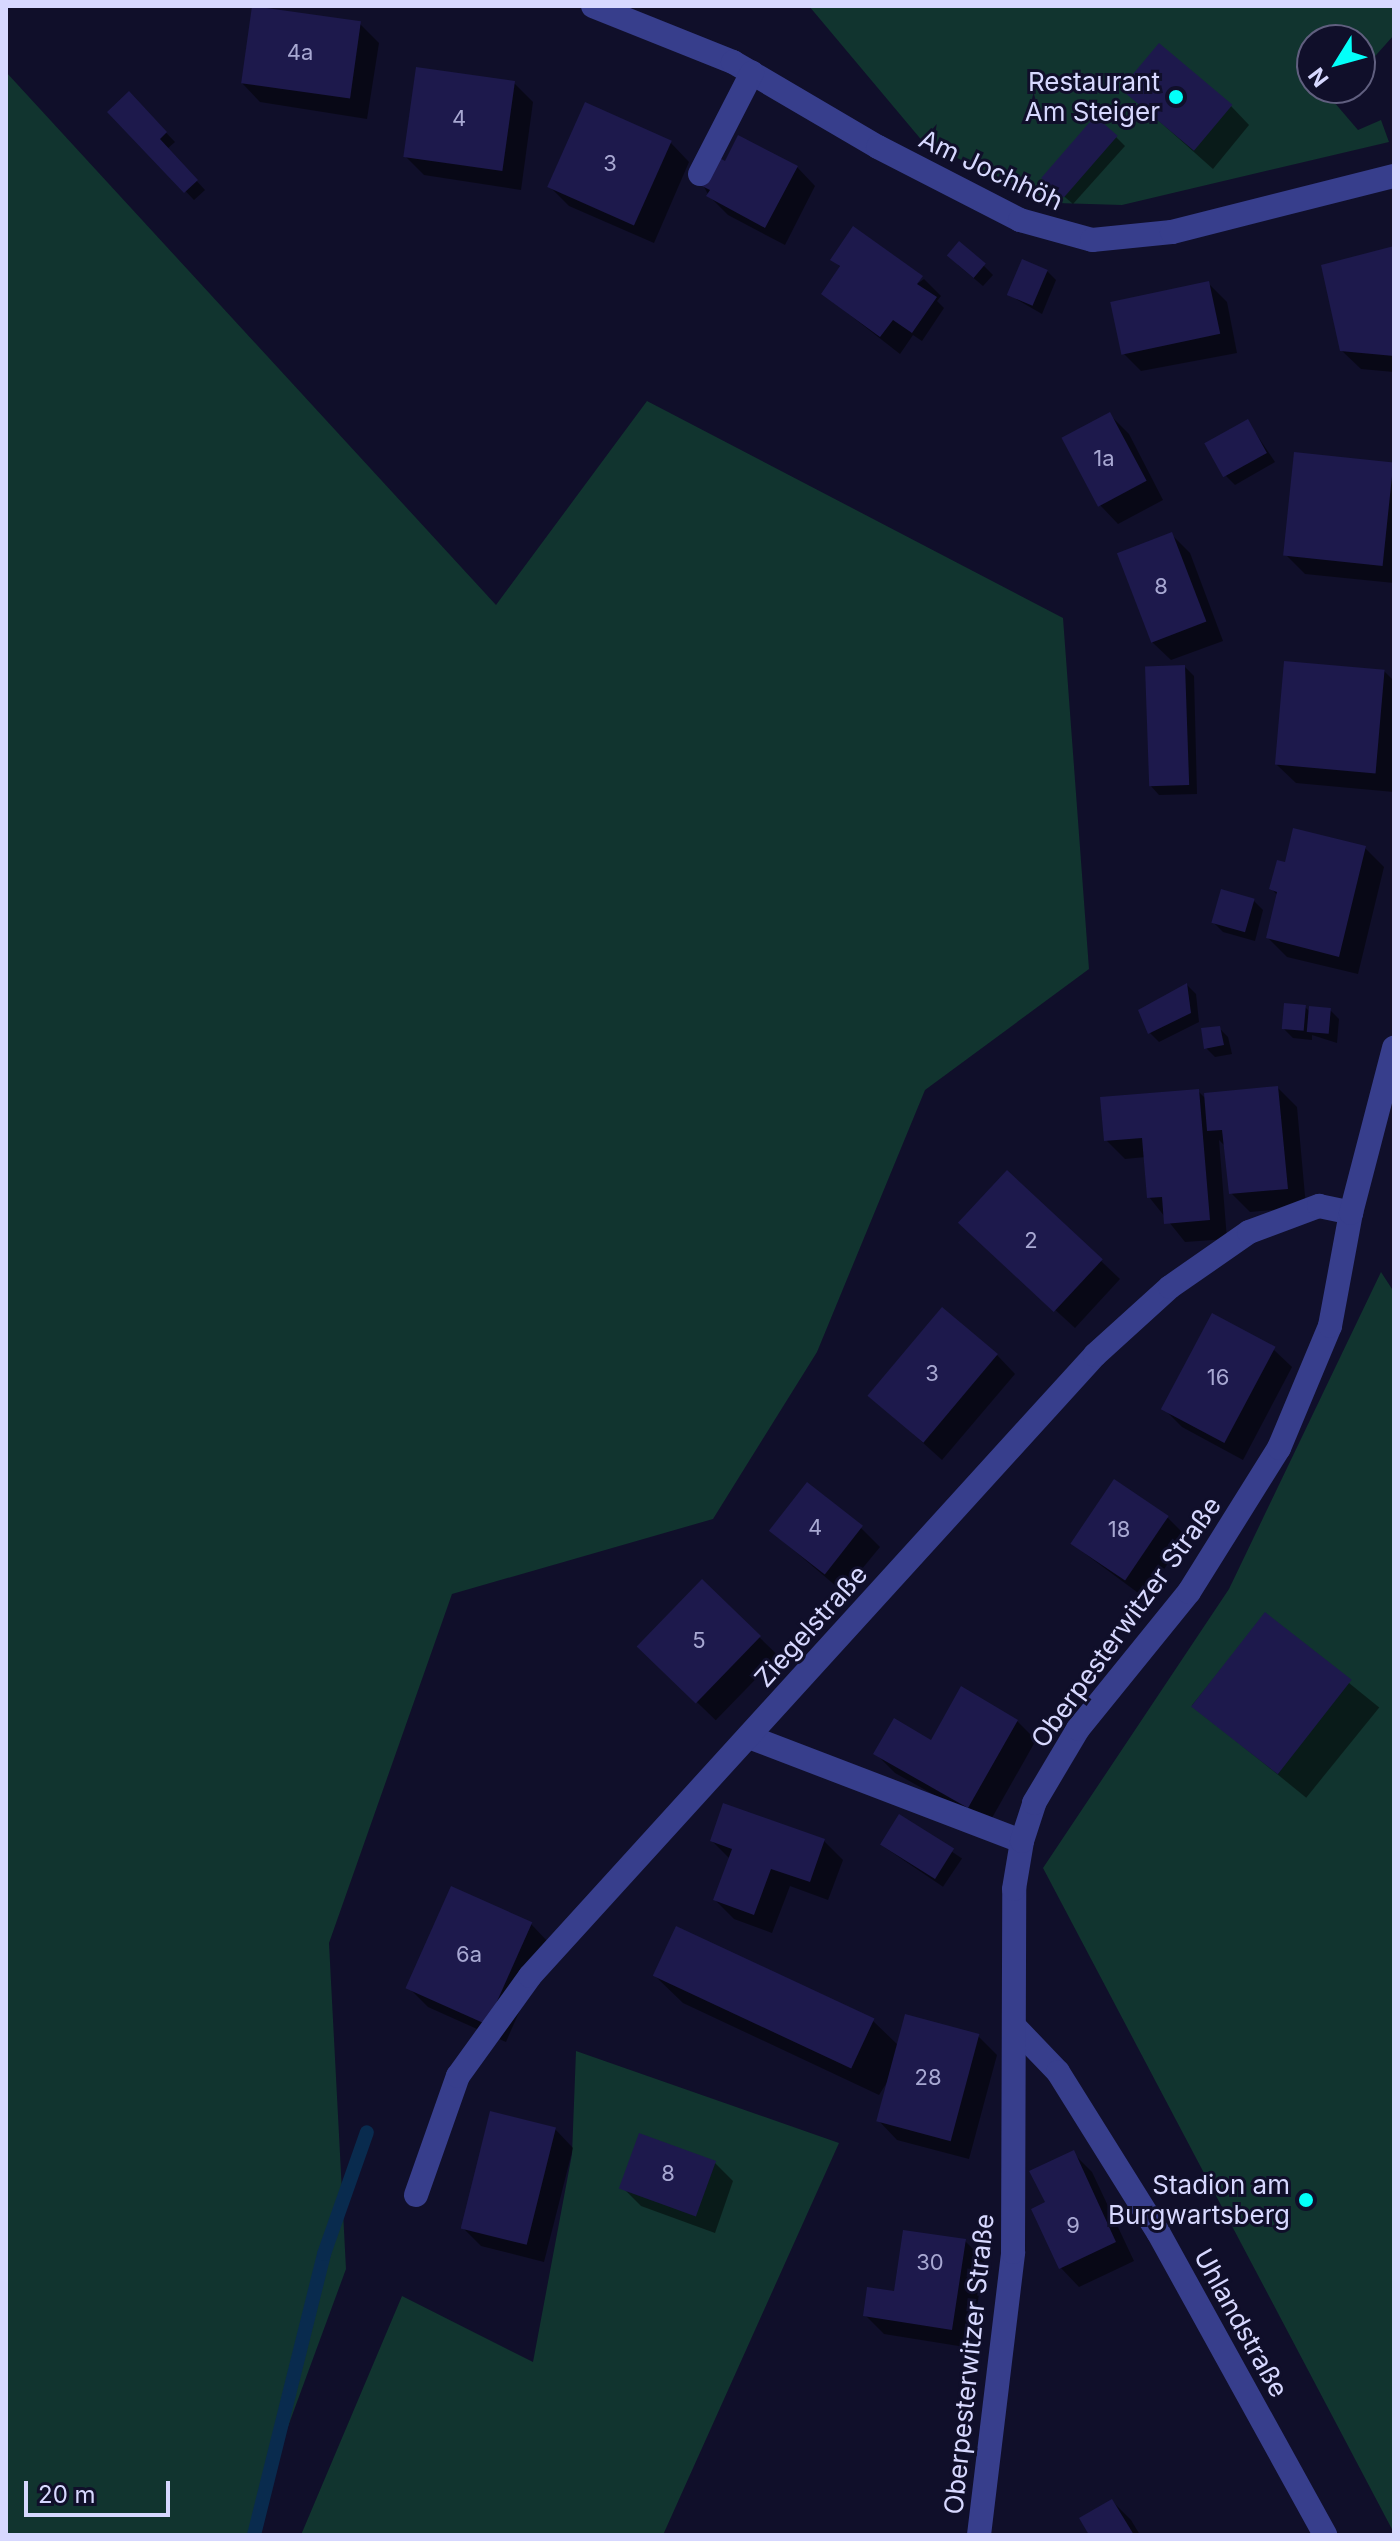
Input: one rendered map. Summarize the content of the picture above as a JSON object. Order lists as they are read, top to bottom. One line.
{"streets":{"street":["Am Jochhöh","Oberpesterwitzer Straße","Ziegelstraße","Uhlandstraße"]},"crossings":[["Oberpesterwitzer Straße","Ziegelstraße"],["Oberpesterwitzer Straße","Uhlandstraße"]],"places":["Restaurant Am Steiger","Stadion am Burgwartsberg"],"house_numbers":["4a","4","3","1a","8","2","3","16","4","18","5","6a","28","8","9","30"],"scale_bar":"20 m","north":"bottom left"}
